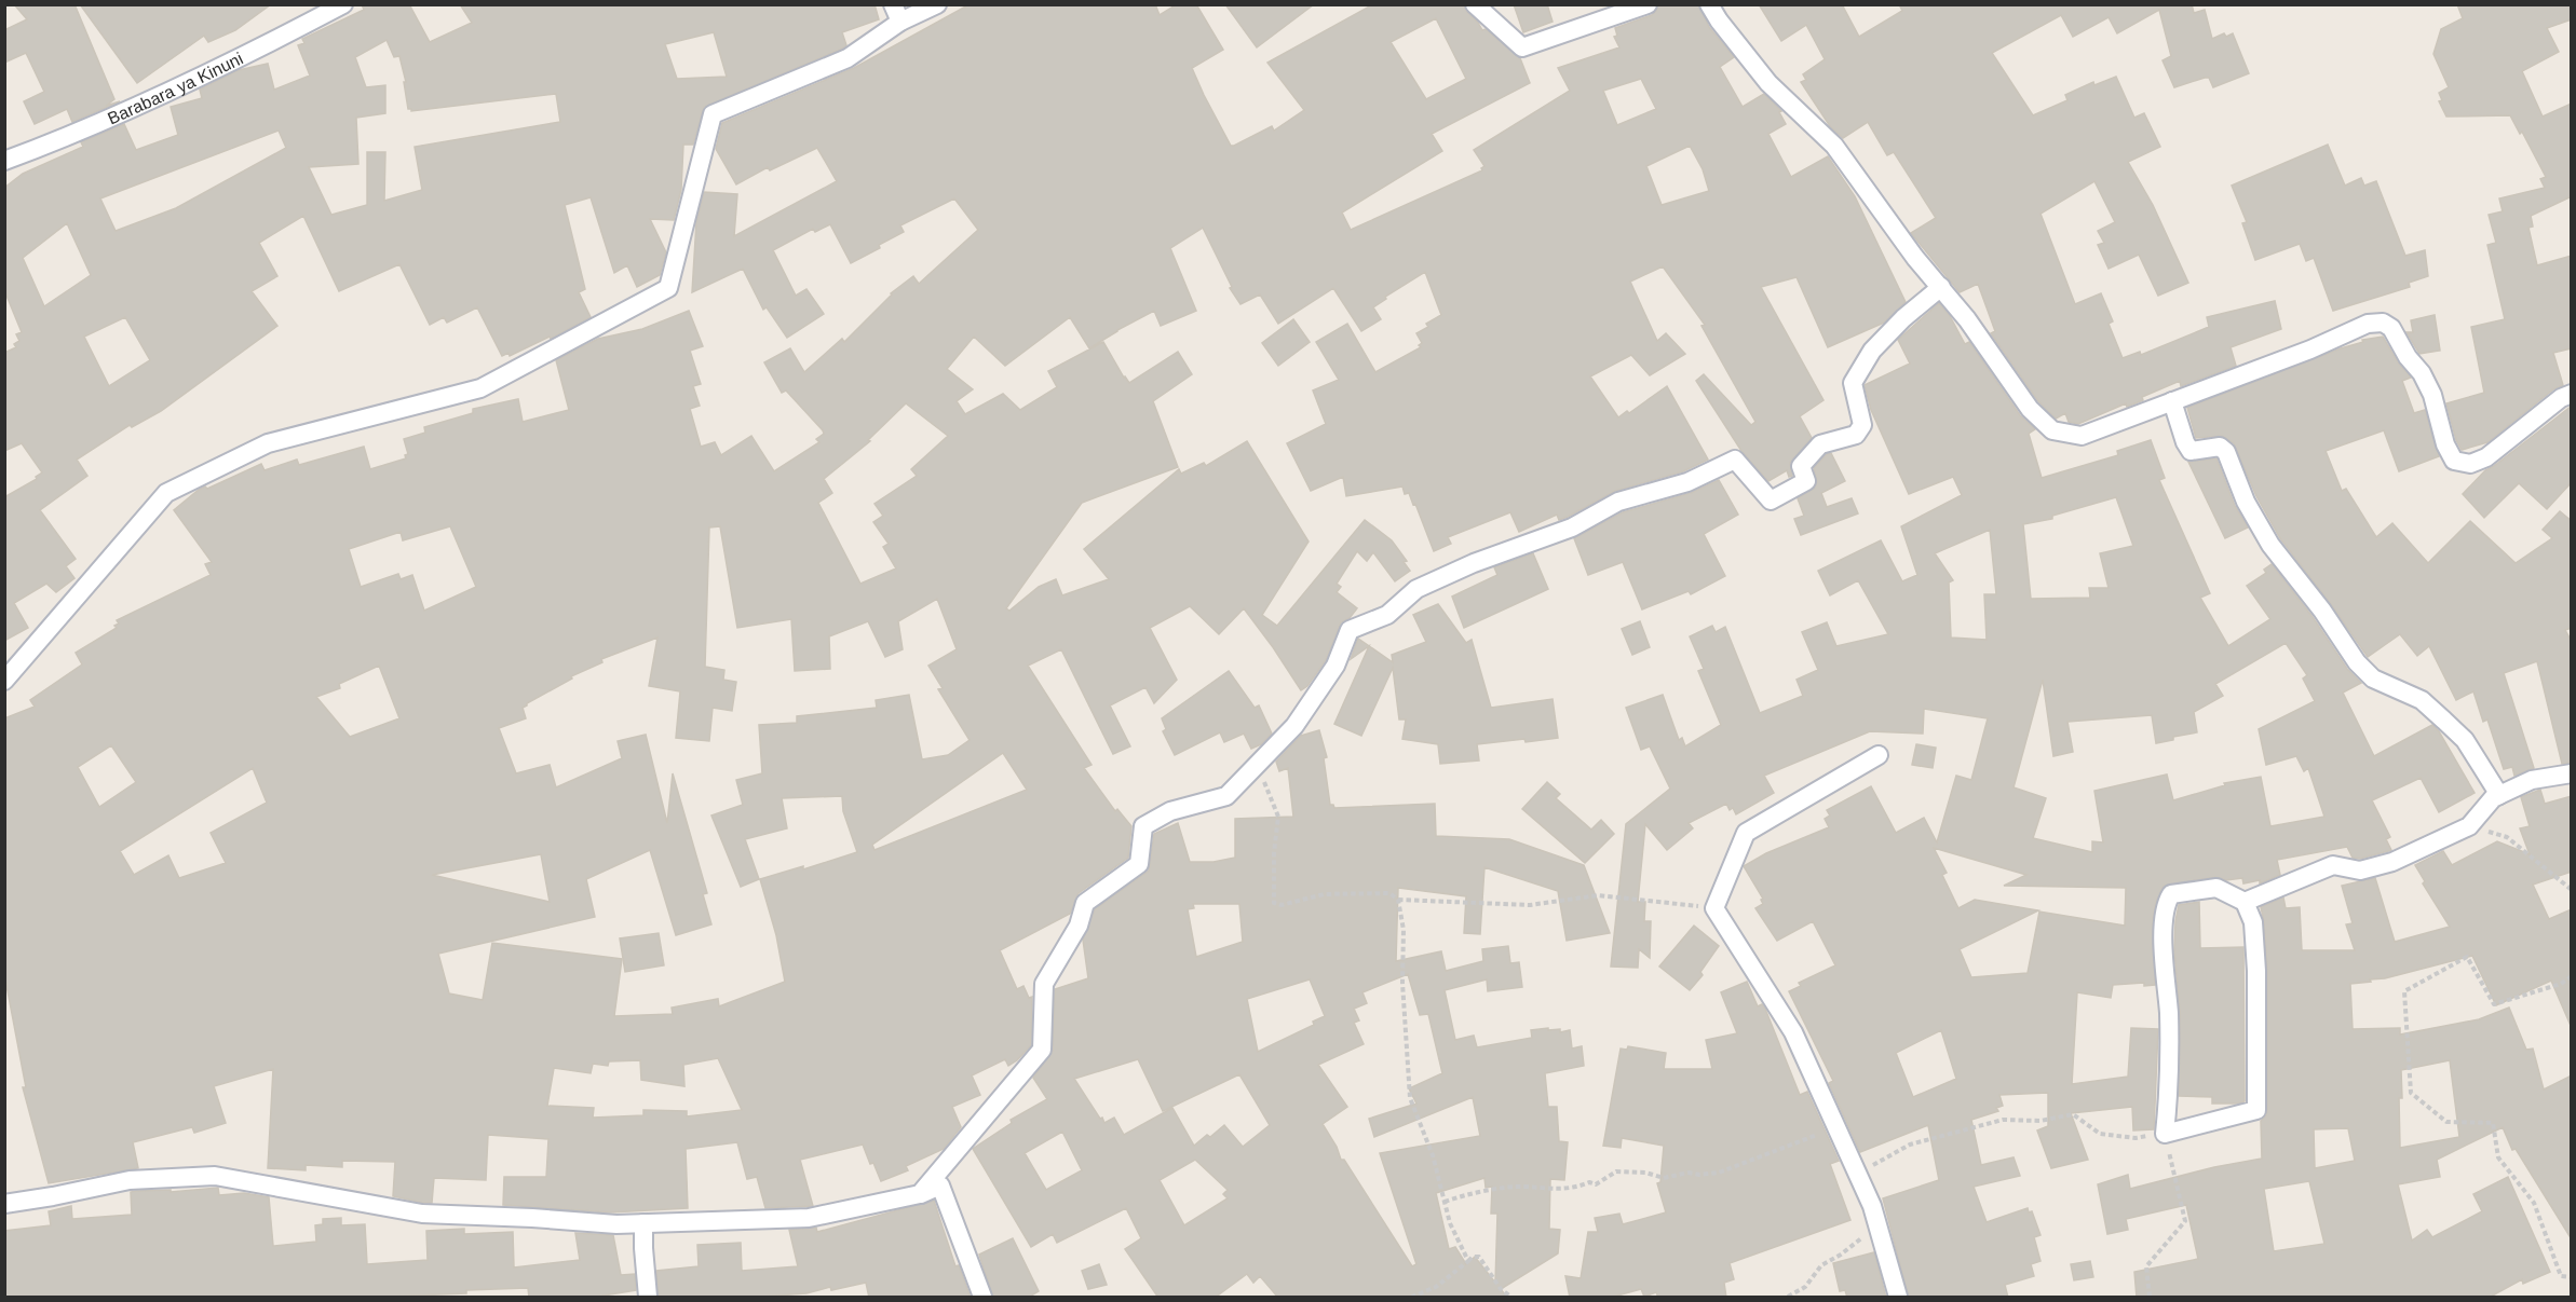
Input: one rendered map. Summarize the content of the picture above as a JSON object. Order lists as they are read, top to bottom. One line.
{"streets":{"street":["Barabara ya Kinuni"]}}
